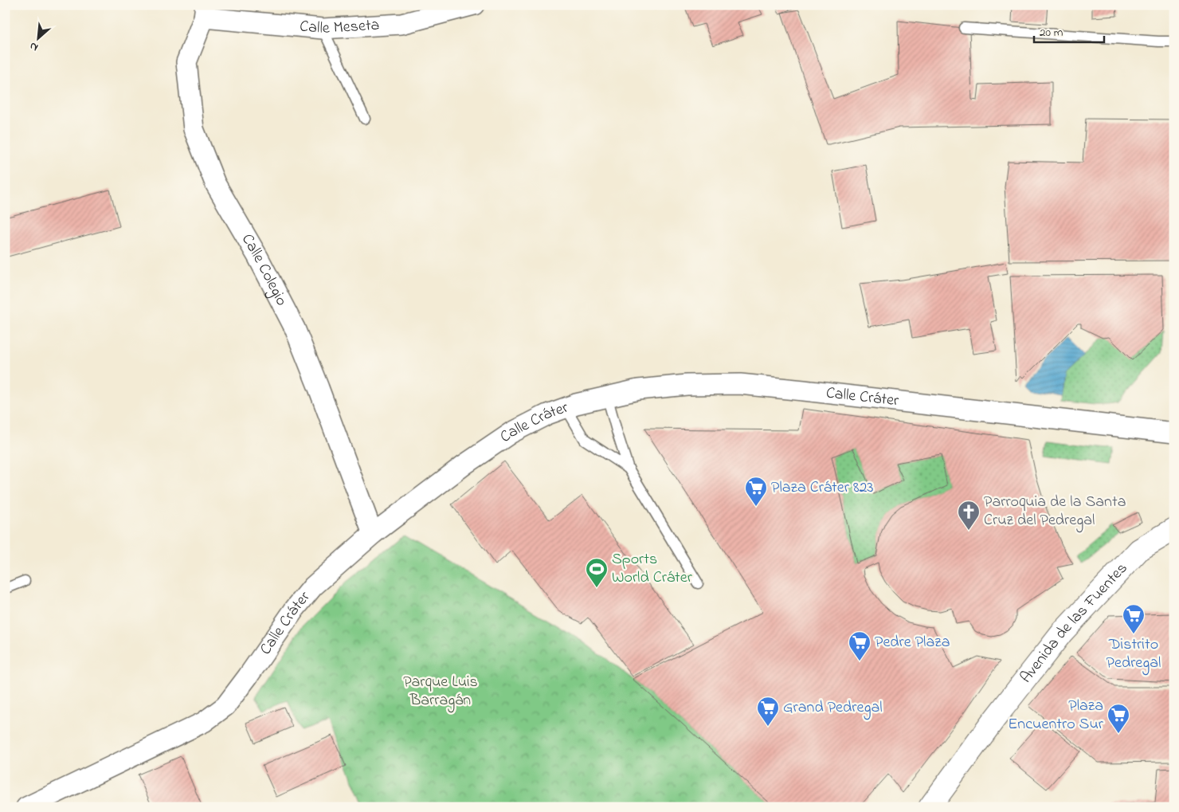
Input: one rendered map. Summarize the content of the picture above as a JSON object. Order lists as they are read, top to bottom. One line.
{"streets":{"street":["Calle Meseta","Calle Colegio","Calle Cráter","Avenida de las Fuentes"]},"crossings":[["Calle Meseta","Calle Colegio"],["Calle Colegio","Calle Cráter"]],"parks":["Parque Luis Barragán"],"places":{"supermarket":["Plaza Cráter 823","Distrito Pedregal","Pedre Plaza","Grand Pedregal","Plaza Encuentro Sur"],"church":["Parroquia de la Santa Cruz del Pedregal"],"sports":["Sports World Cráter"]},"scale_bar":"20 m","north":"bottom left"}
